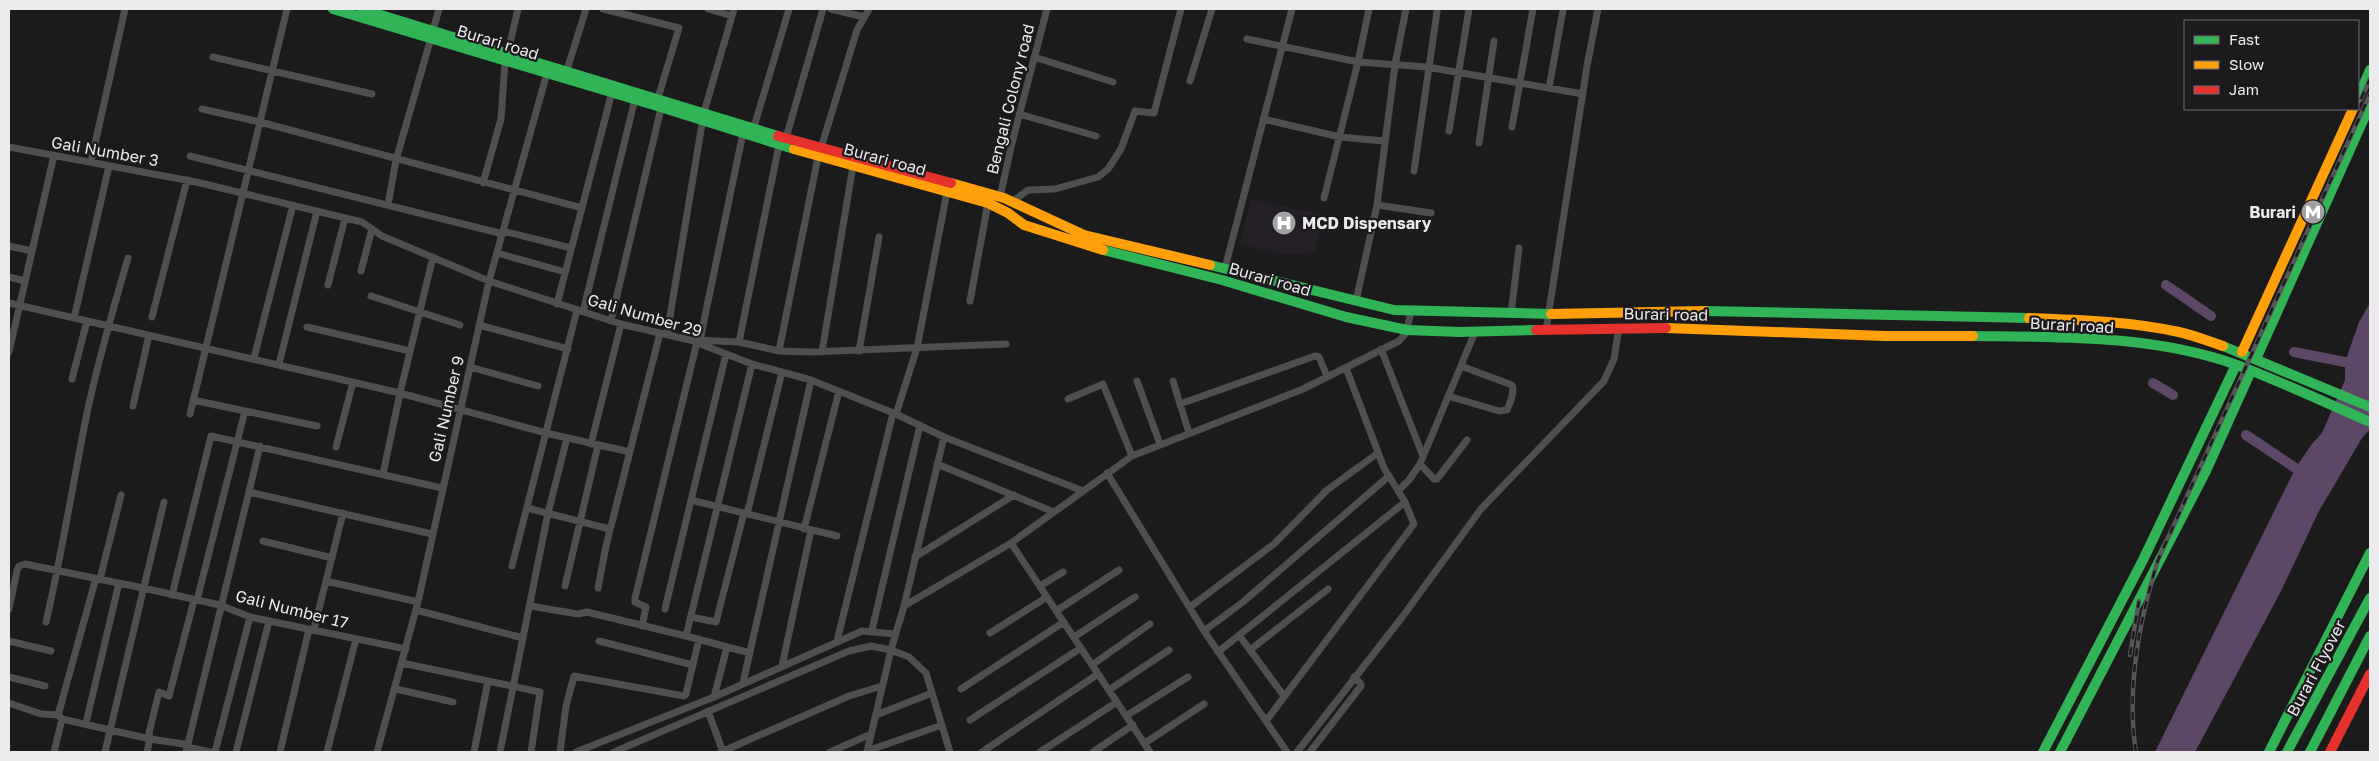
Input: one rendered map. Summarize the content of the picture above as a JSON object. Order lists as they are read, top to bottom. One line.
{"streets":{"main road":["Burari road","Burari Flyover"],"street":["Bengali Colony road","Gali Number 3","Gali Number 29","Gali Number 9","Gali Number 17"]},"crossings":[["Burari road","Bengali Colony road"],["Burari road","Gali Number 9"],["Gali Number 3","Gali Number 29"],["Gali Number 29","Gali Number 9"],["Gali Number 9","Gali Number 17"]],"places":{"metro station":["Burari"],"hospital":["MCD Dispensary"]},"legend":["Fast","Slow","Jam"]}
